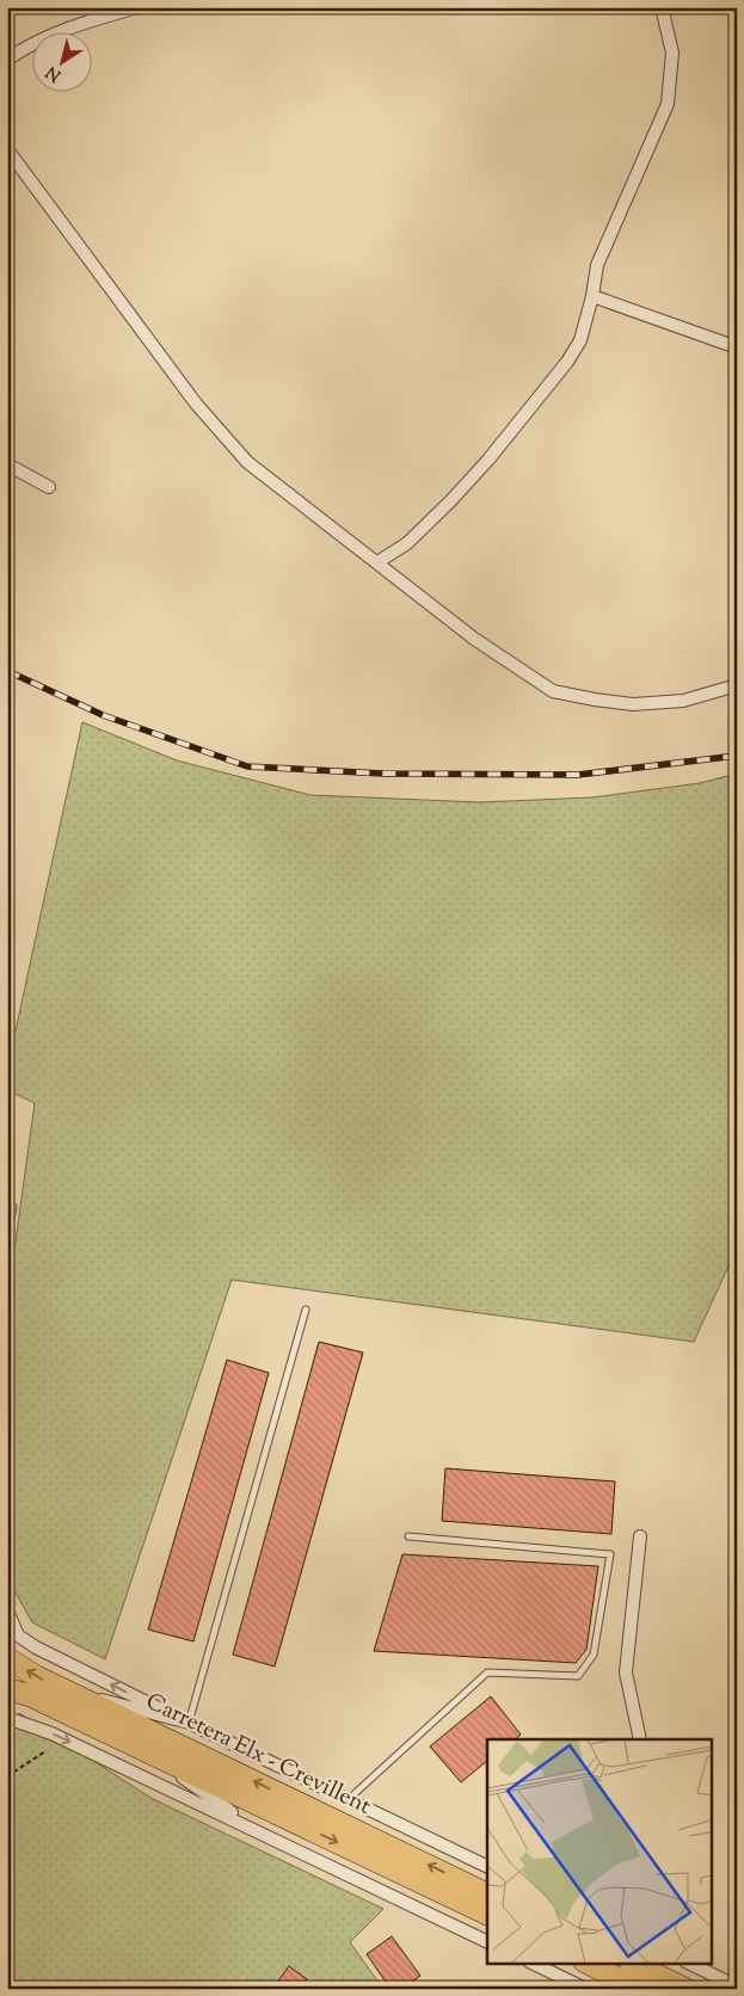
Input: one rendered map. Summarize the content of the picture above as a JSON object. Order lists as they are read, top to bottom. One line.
{"streets":{"highway":["Carretera Elx - Crevillent"]},"north":"bottom left"}
